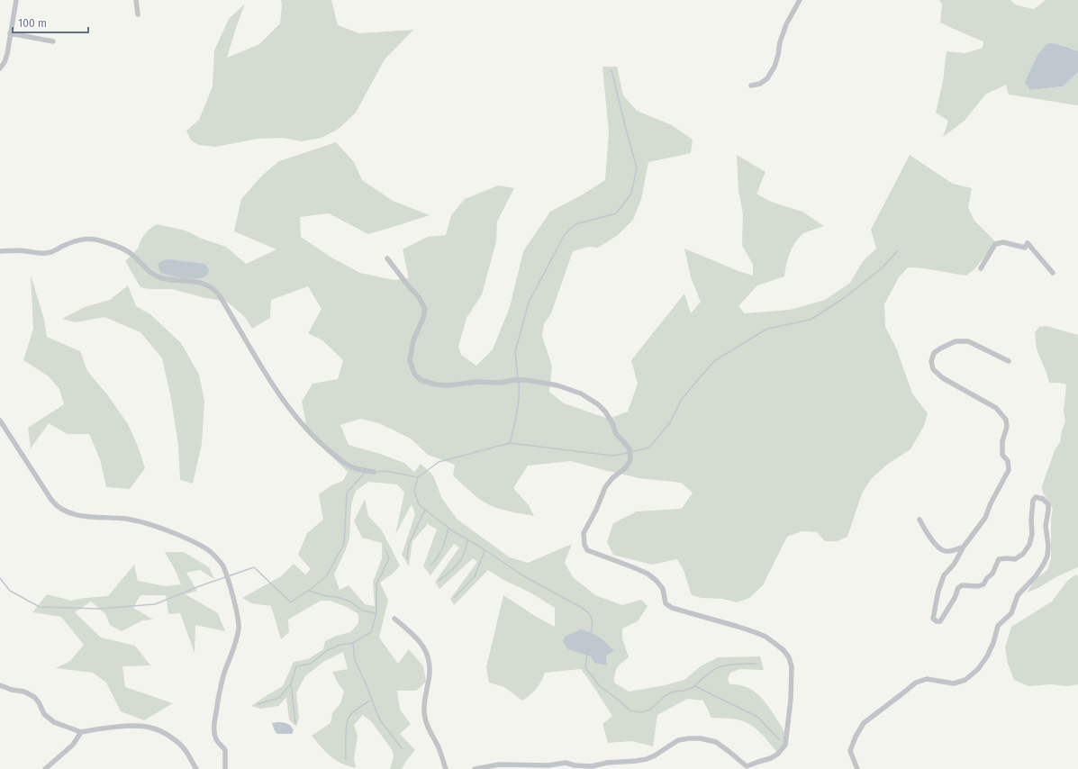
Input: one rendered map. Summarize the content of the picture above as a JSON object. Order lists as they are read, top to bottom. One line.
{"scale_bar":"100 m"}
